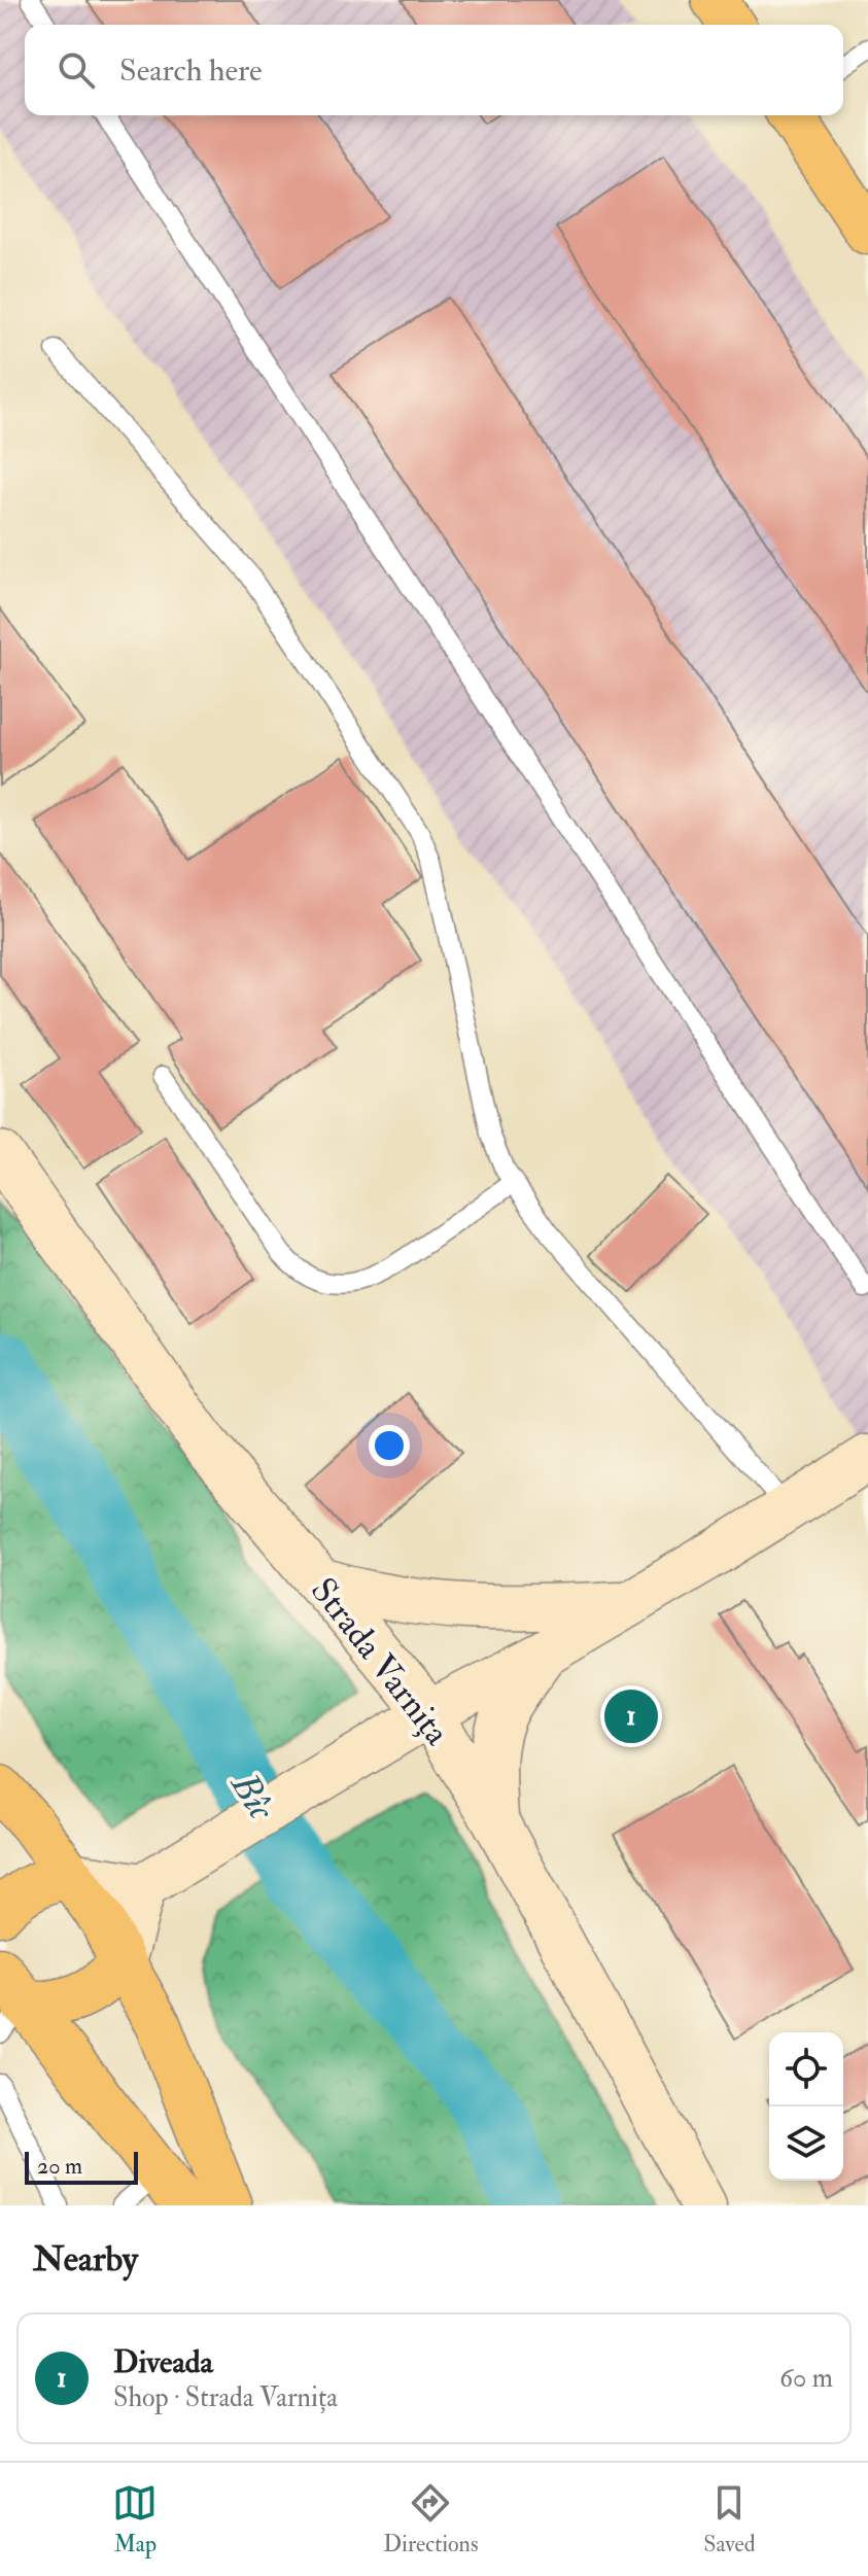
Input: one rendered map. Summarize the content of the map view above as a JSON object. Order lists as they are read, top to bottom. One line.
{"streets":{"street":["Strada Varnița"]},"water":["Bîc"],"scale_bar":"20 m","page":{"search":"Search here","pins":"1","scale":"20 m","heading":"Nearby","list":[{"mark":"1","name":"Diveada","note":"Shop · Strada Varnița","value":"60 m"}],"nav":["Map","Directions","Saved"]}}
